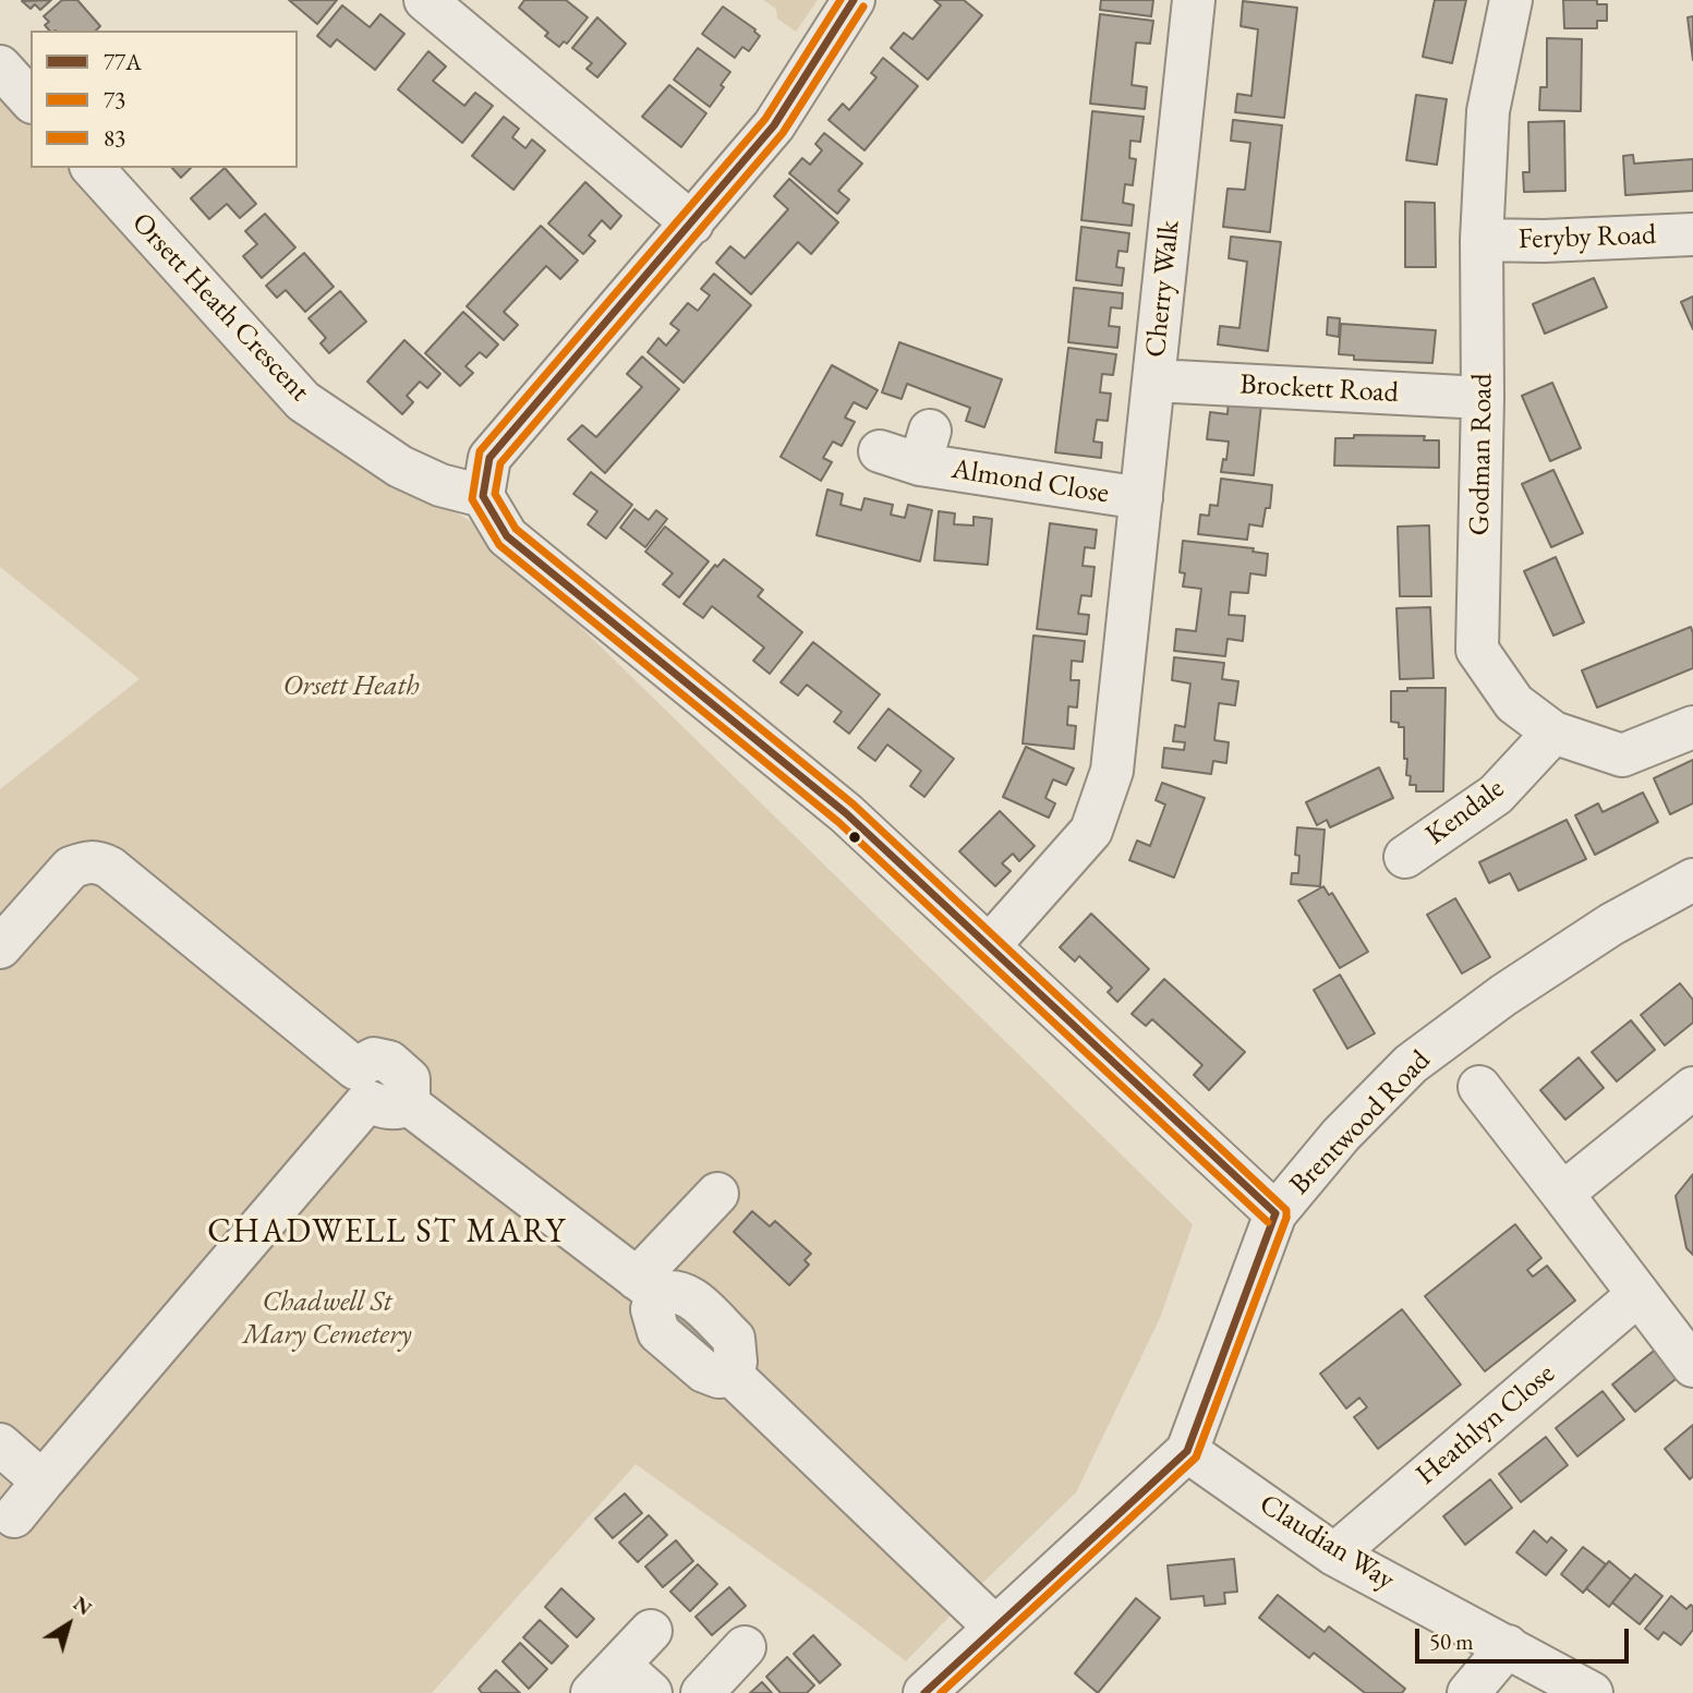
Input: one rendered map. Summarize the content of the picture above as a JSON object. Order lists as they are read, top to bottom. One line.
{"streets":{"street":["Feryby Road","Cherry Walk","Orsett Heath Crescent","Brockett Road","Godman Road","Almond Close","Kendale","Brentwood Road","Heathlyn Close","Claudian Way"]},"crossings":[["Feryby Road","Godman Road"],["Cherry Walk","Brockett Road"],["Cherry Walk","Almond Close"],["Brockett Road","Godman Road"],["Godman Road","Kendale"],["Brentwood Road","Claudian Way"],["Heathlyn Close","Claudian Way"]],"districts":["CHADWELL ST MARY"],"parks":["Orsett Heath","Chadwell St Mary Cemetery"],"lines":["transit line 77A","transit line 73","transit line 83"],"legend":["77A","73","83"],"scale_bar":"50 m","north":"top right"}
